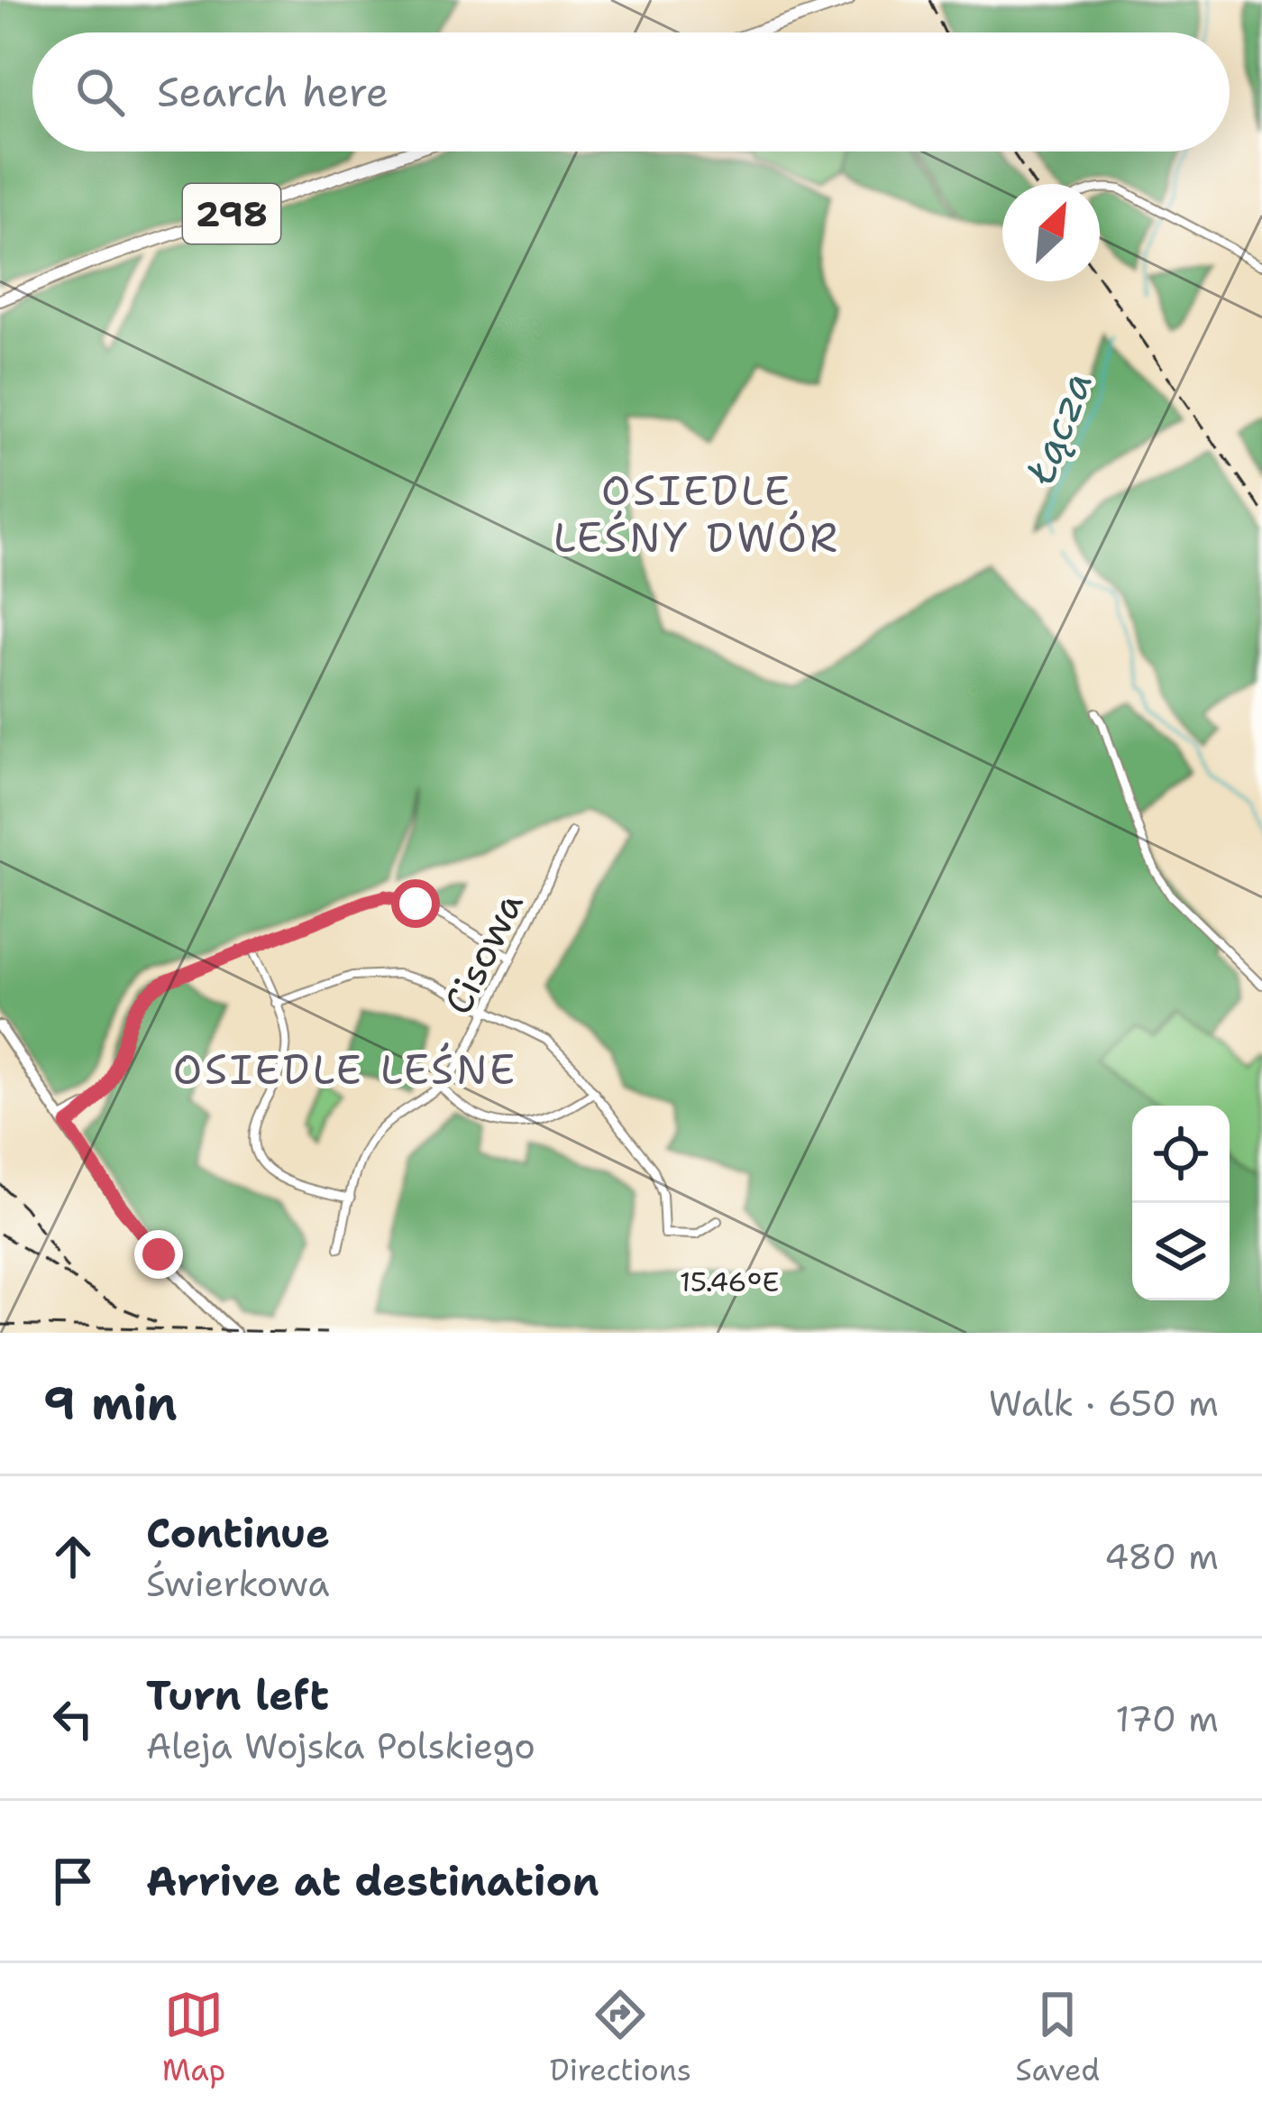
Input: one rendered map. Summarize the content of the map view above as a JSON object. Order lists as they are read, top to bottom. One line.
{"streets":{"main road":["298"],"street":["Cisowa"]},"districts":["OSIEDLE LEŚNY DWÓR","OSIEDLE LEŚNE"],"water":["Łącza"],"north":"top right","page":{"search":"Search here","heading":["9 min","Walk · 650 m"],"list":[["Continue","Świerkowa","480 m"],["Turn left","Aleja Wojska Polskiego","170 m"],"Arrive at destination"],"nav":["Map","Directions","Saved"]},"coordinates":["15.46°E"]}
